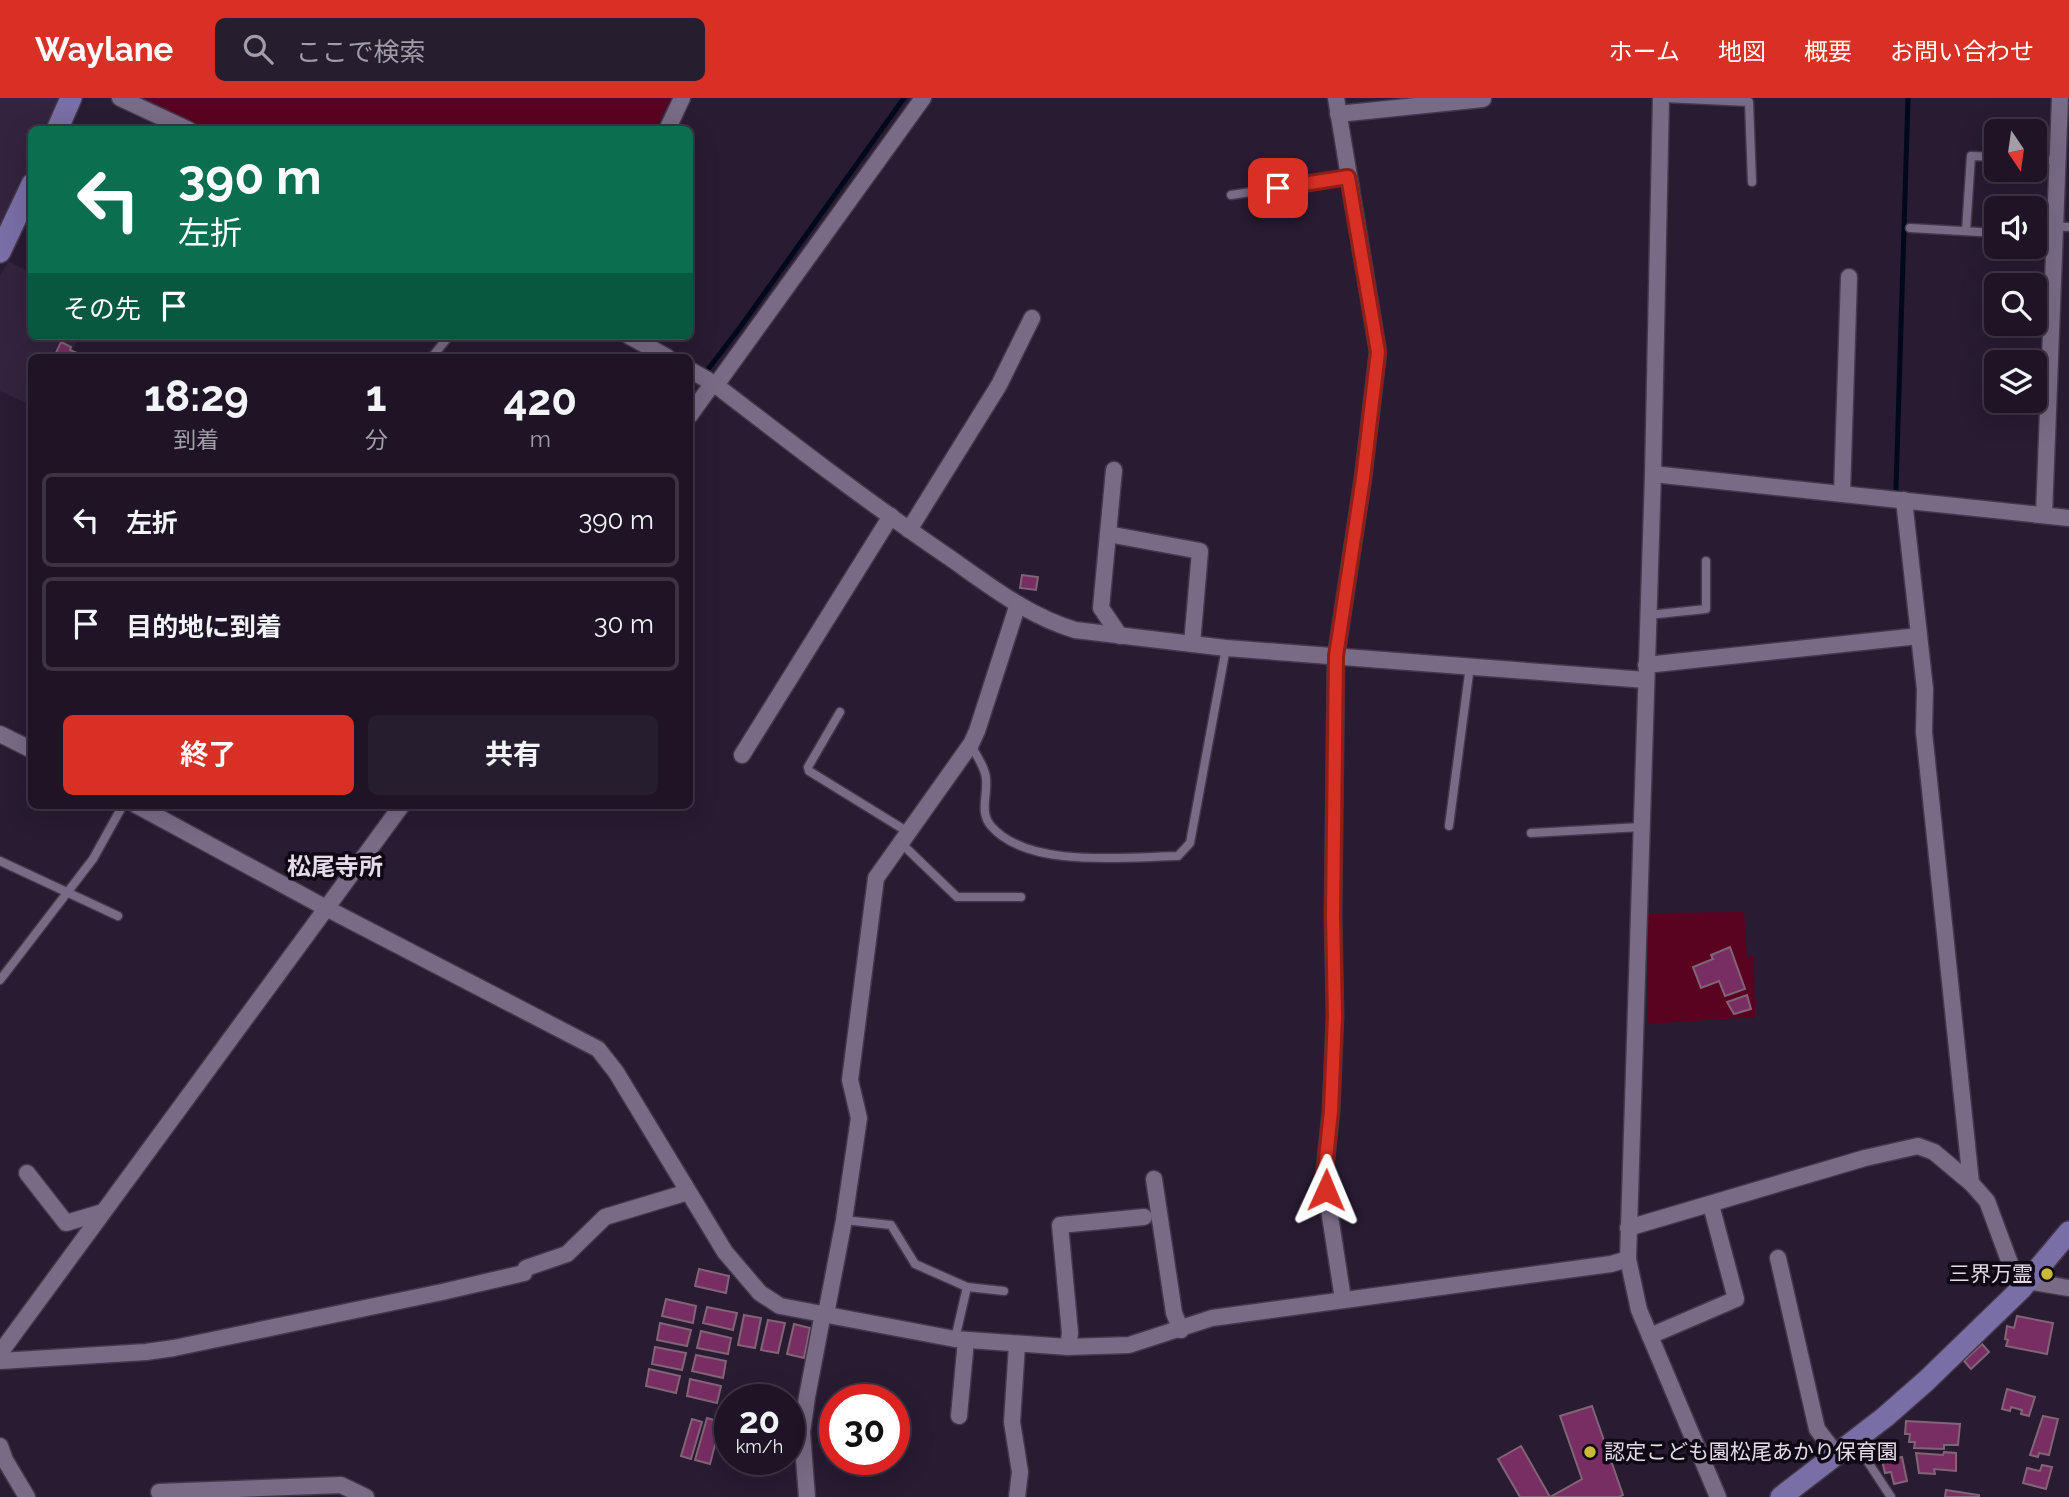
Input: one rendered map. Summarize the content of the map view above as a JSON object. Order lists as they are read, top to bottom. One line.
{"districts":["松尾寺所"],"places":["三界万霊","認定こども園松尾あかり保育園"],"north":"bottom","page":{"header":"Waylane","search":"ここで検索","nav":["ホーム","地図","概要","お問い合わせ"],"turn":["390 m","左折"],"then":"その先","eta":["18:29","到着","1","分","420","m"],"list":[{"name":"左折","value":"390 m"},{"name":"目的地に到着","value":"30 m"}],"buttons":["終了","共有"],"speed":"20 km/h","limit":"30"}}
